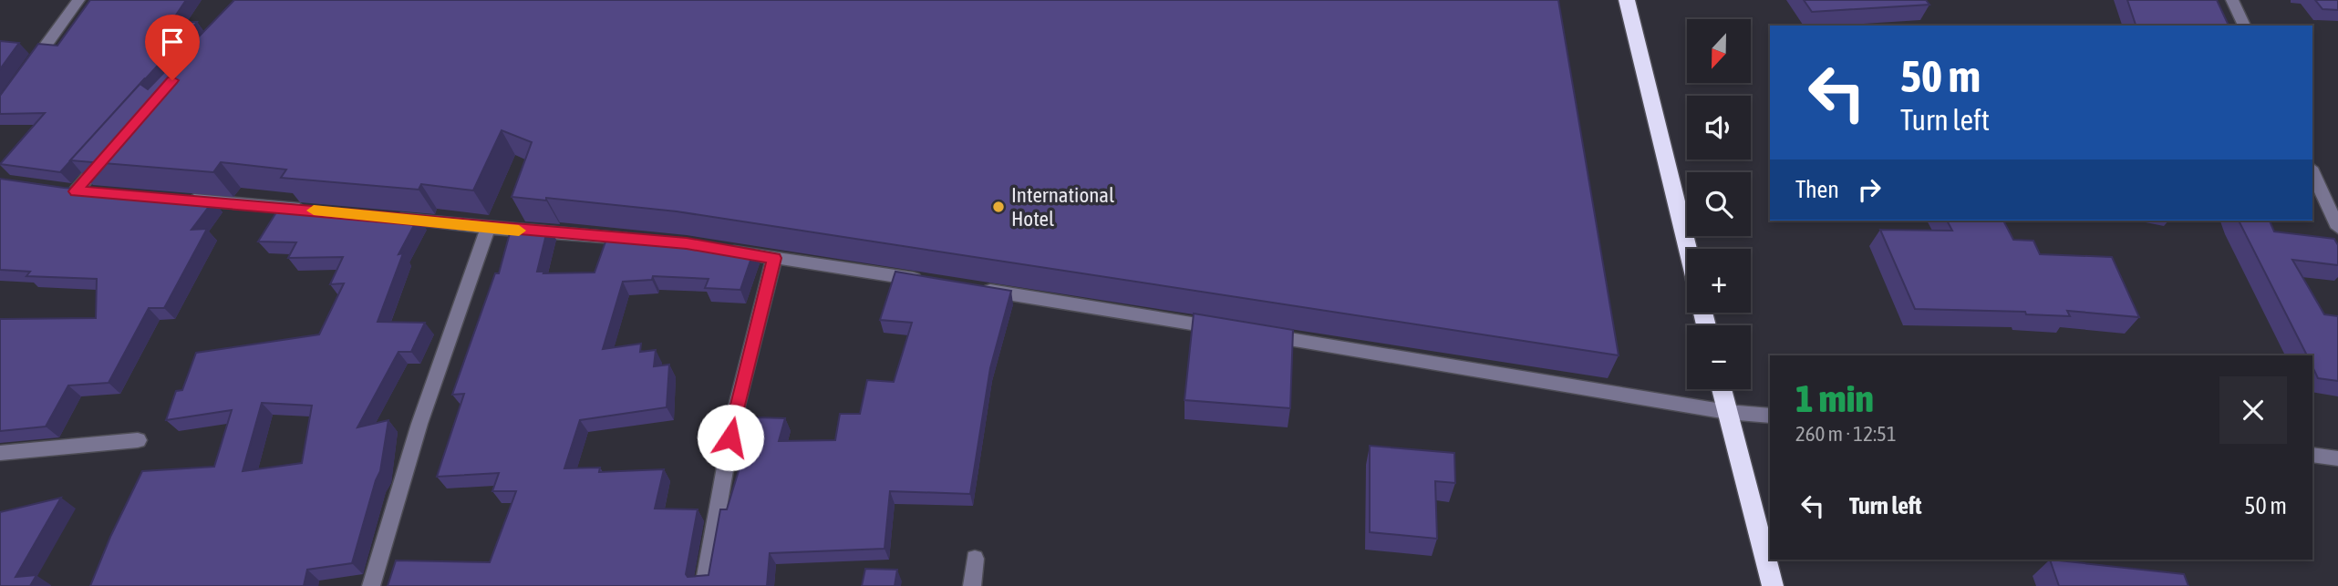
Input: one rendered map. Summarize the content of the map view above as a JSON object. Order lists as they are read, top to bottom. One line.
{"places":["International Hotel"],"north":"bottom","page":{"map_buttons":["+","−"],"turn":["50 m","Turn left"],"then":"Then","heading":["1 min","260 m · 12:51"],"list":[{"name":"Turn left","value":"50 m"}]}}
